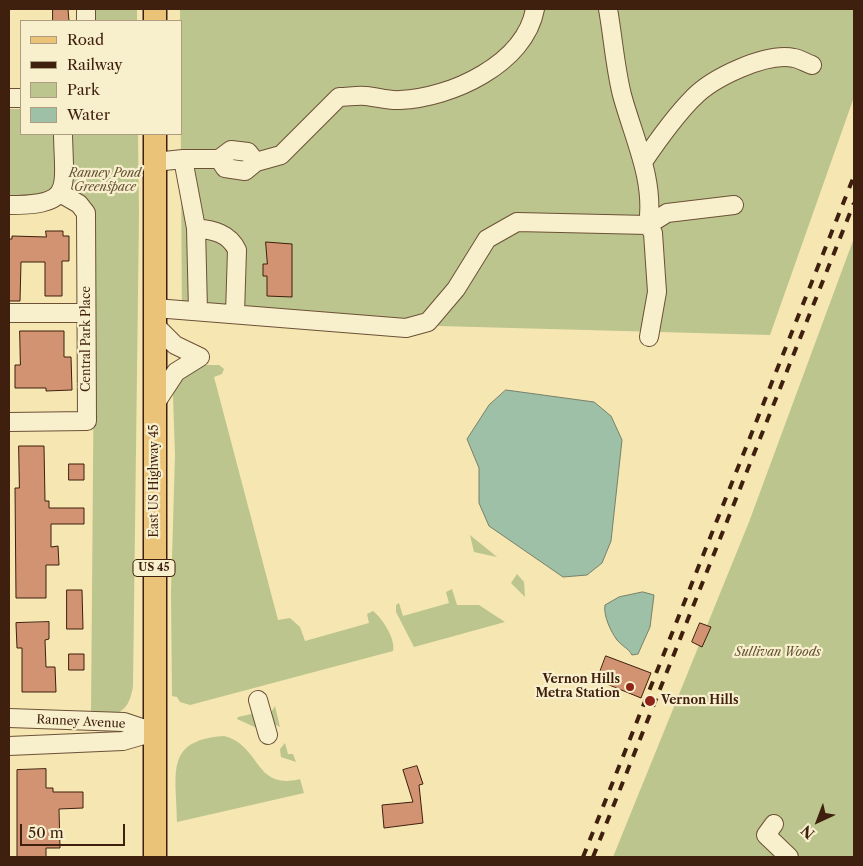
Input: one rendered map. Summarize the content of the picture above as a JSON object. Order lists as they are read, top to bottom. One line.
{"streets":{"main road":["East US Highway 45","US 45"],"street":["Central Park Place","Ranney Avenue"]},"crossings":[["East US Highway 45","Ranney Avenue"]],"parks":["Ranney Pond Greenspace","Sullivan Woods"],"places":["Vernon Hills Metra Station","Vernon Hills"],"legend":["Road","Railway","Park","Water"],"scale_bar":"50 m","north":"bottom left"}
